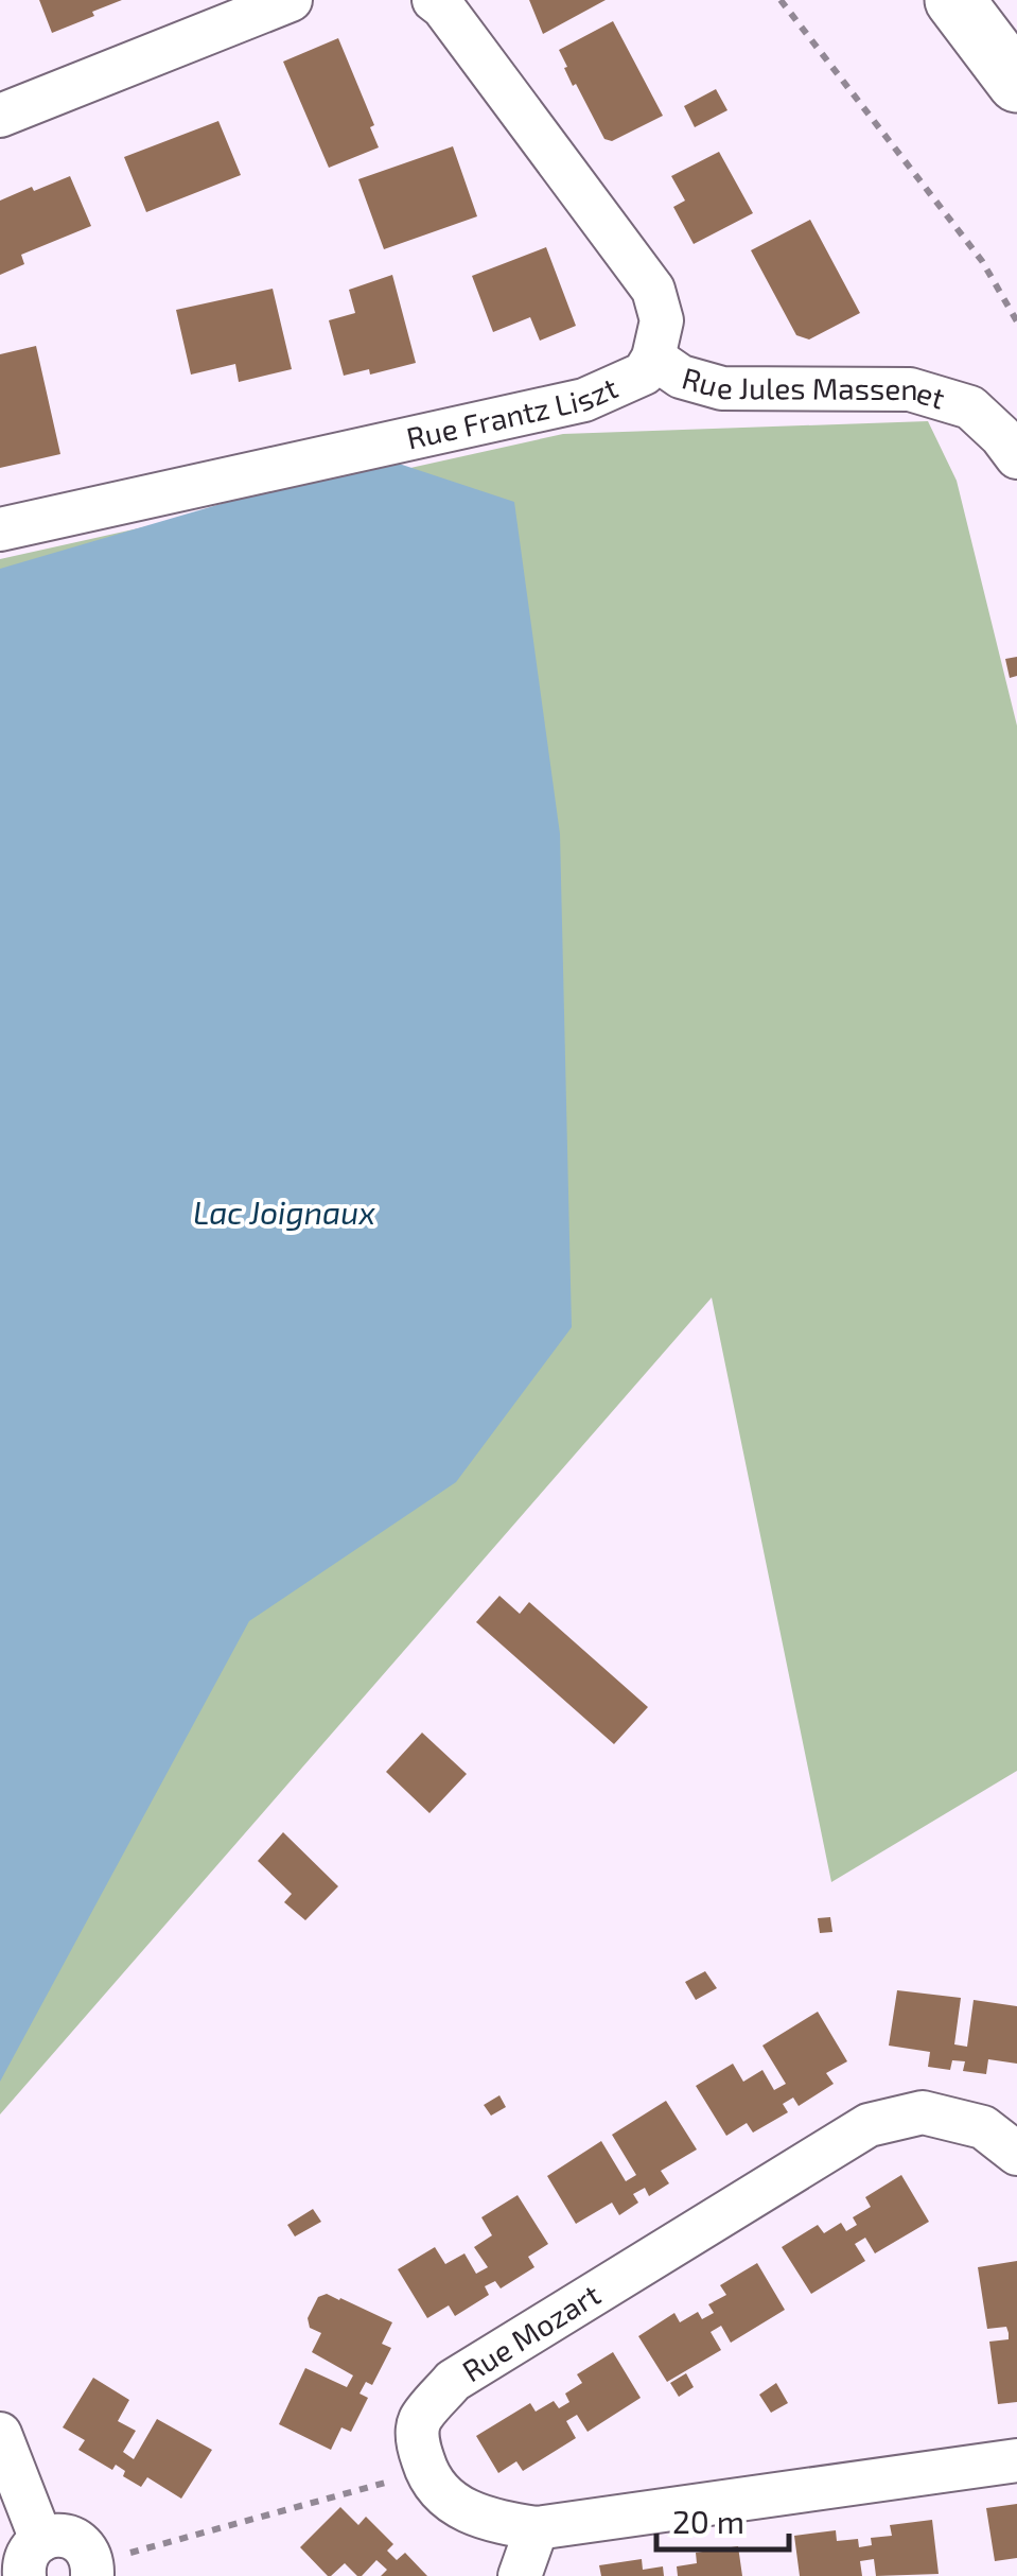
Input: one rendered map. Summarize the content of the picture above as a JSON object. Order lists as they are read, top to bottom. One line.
{"streets":{"street":["Rue Jules Massenet","Rue Frantz Liszt","Rue Mozart"]},"crossings":[["Rue Jules Massenet","Rue Frantz Liszt"]],"water":["Lac Joignaux"],"scale_bar":"20 m"}
